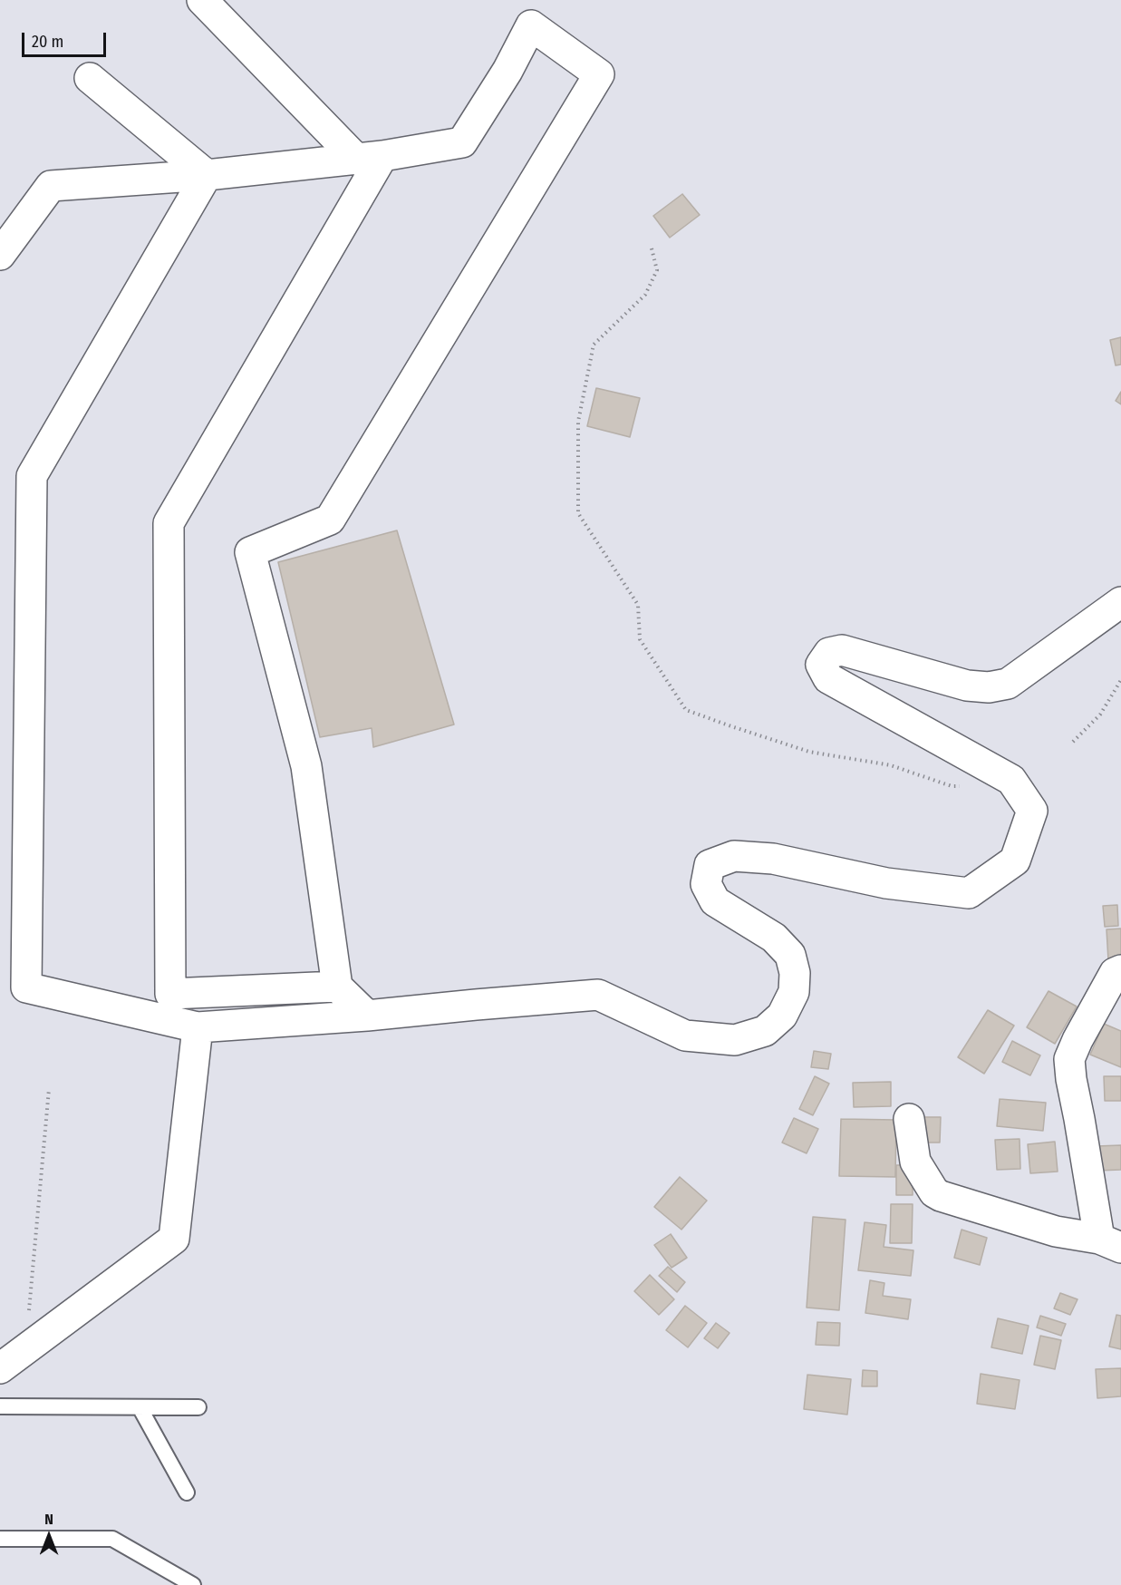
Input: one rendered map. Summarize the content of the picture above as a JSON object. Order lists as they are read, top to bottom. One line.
{"scale_bar":"20 m","north":"top"}
